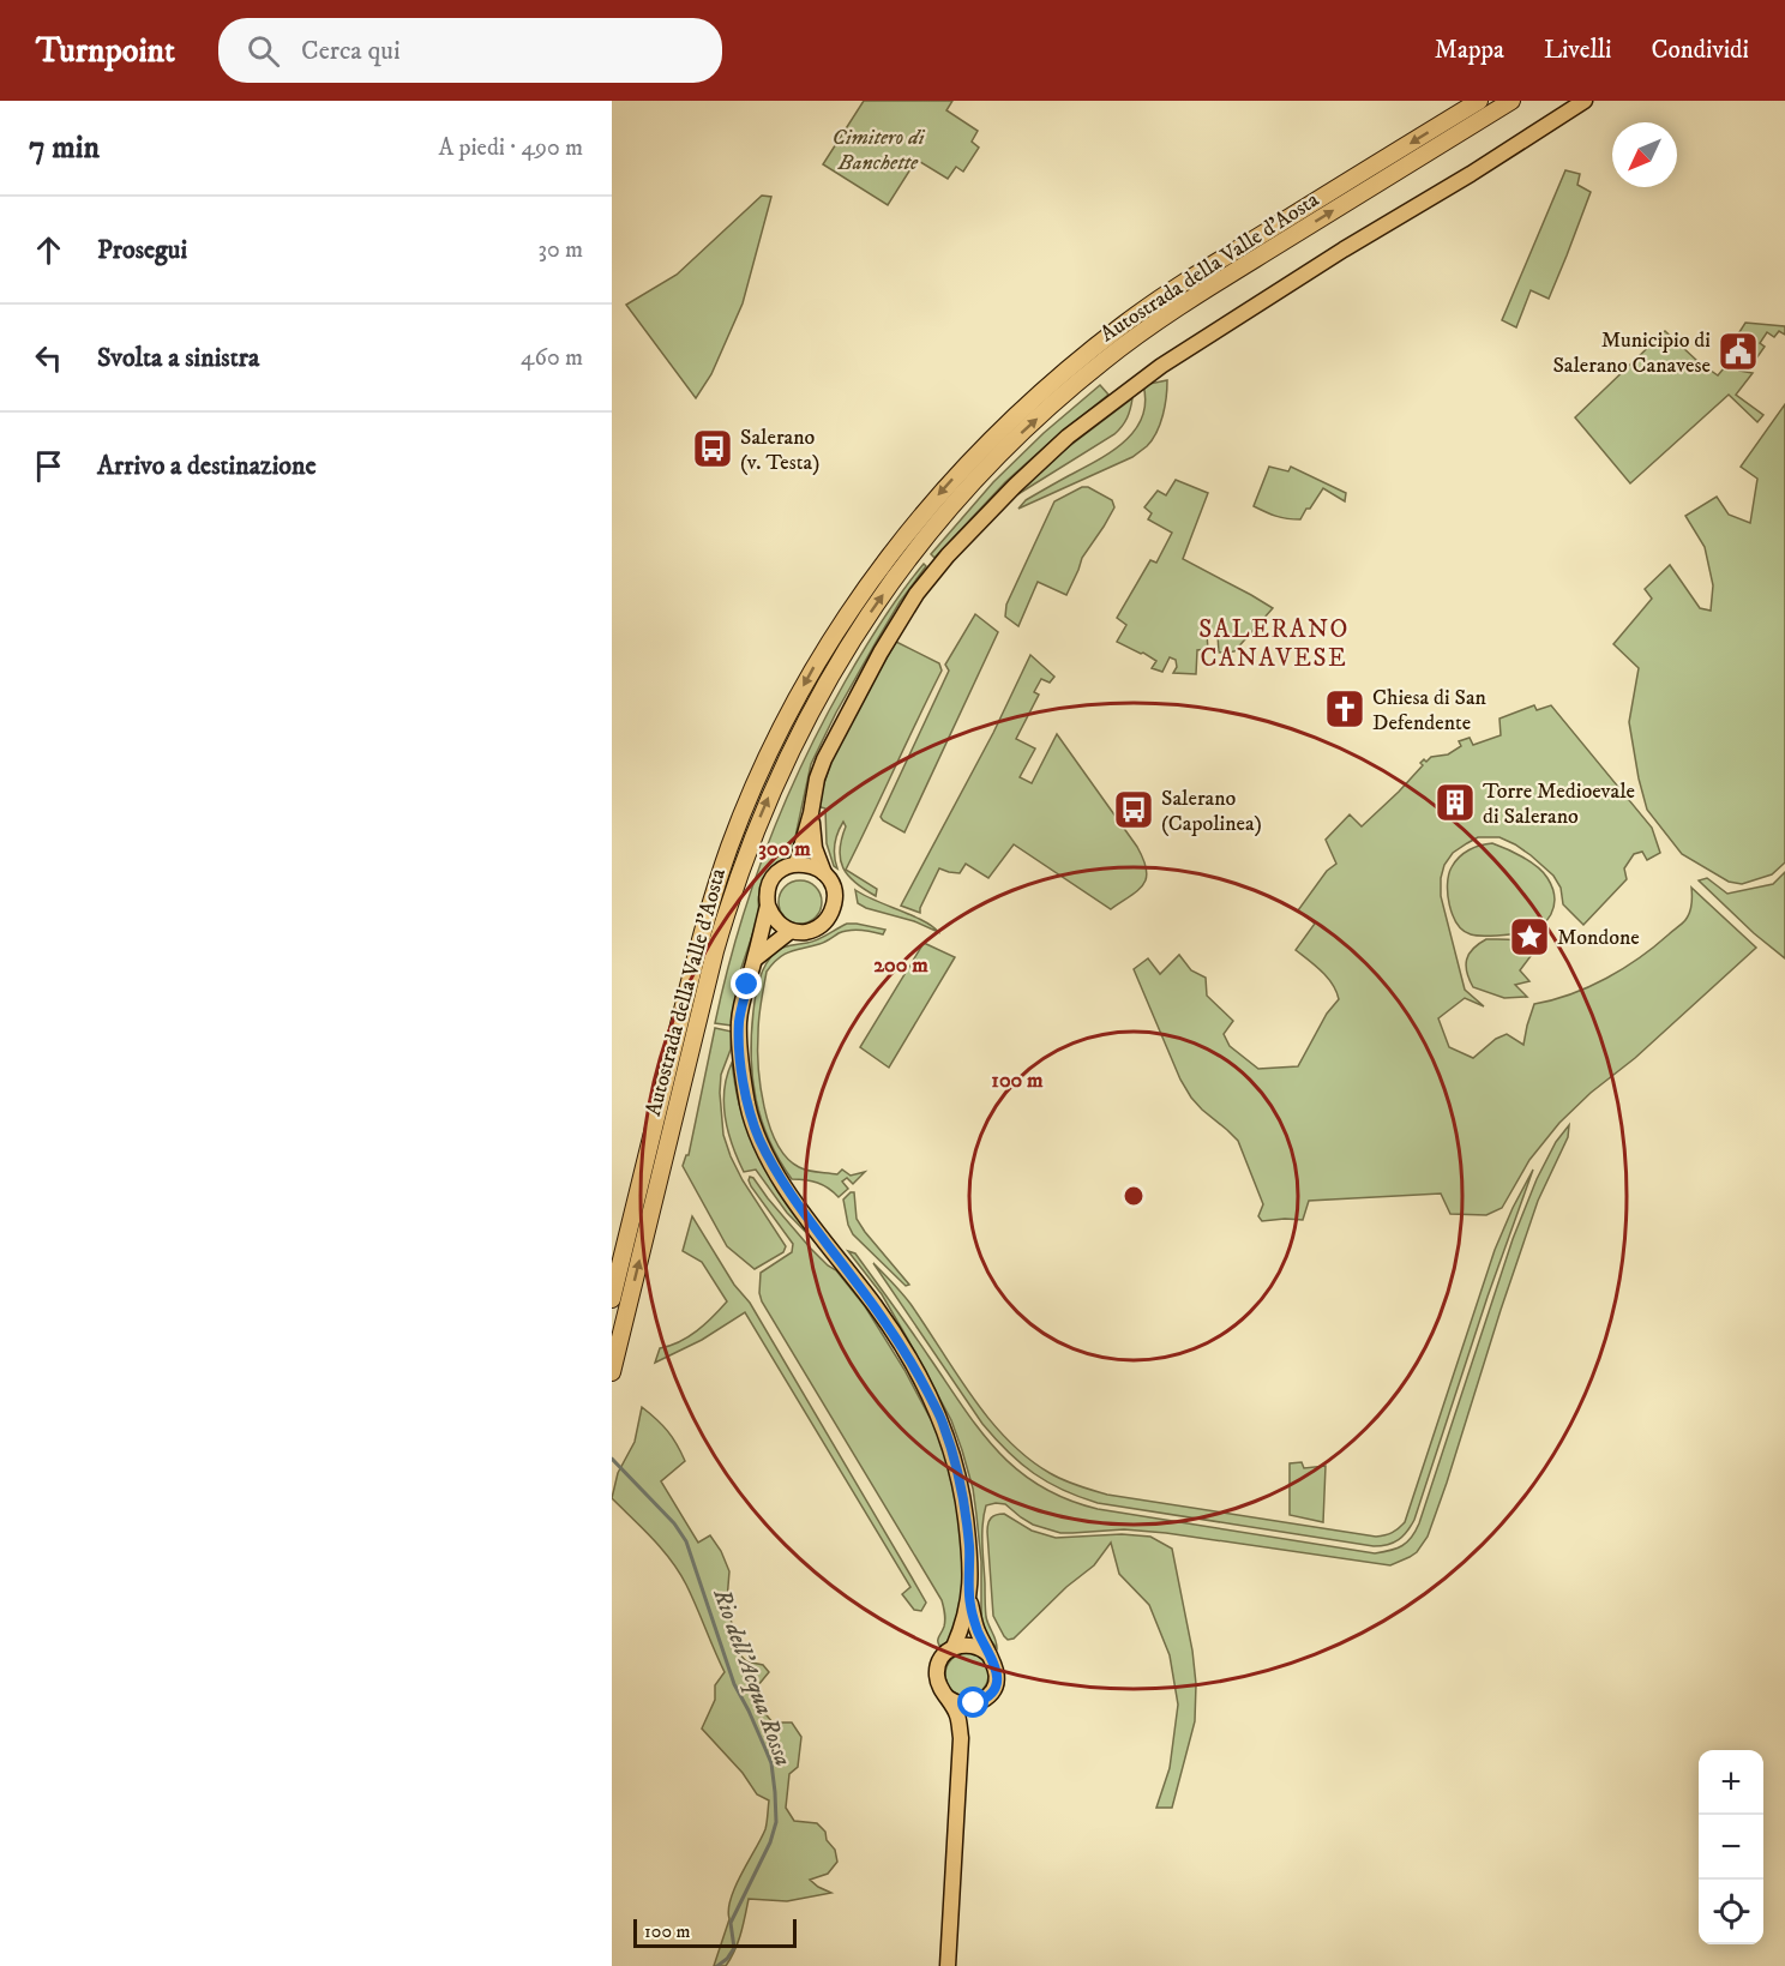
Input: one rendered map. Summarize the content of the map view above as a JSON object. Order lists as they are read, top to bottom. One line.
{"streets":{"highway":["Autostrada della Valle d'Aosta"]},"districts":["SALERANO CANAVESE"],"water":["Rio dell'Acqua Rossa"],"parks":["Cimitero di Banchette"],"places":{"public building":["Municipio di Salerano Canavese"],"bus stop":["Salerano (v. Testa)","Salerano (Capolinea)"],"church":["Chiesa di San Defendente"],"building":["Torre Medioevale di Salerano"],"place":["Mondone"]},"scale_bar":"100 m","north":"bottom left","page":{"header":"Turnpoint","search":"Cerca qui","nav":["Mappa","Livelli","Condividi"],"heading":["7 min","A piedi · 490 m"],"list":[["Prosegui","30 m"],["Svolta a sinistra","460 m"],"Arrivo a destinazione"],"map_buttons":["+","−"],"scale":"100 m"},"rings":["300 m","200 m","100 m"]}
